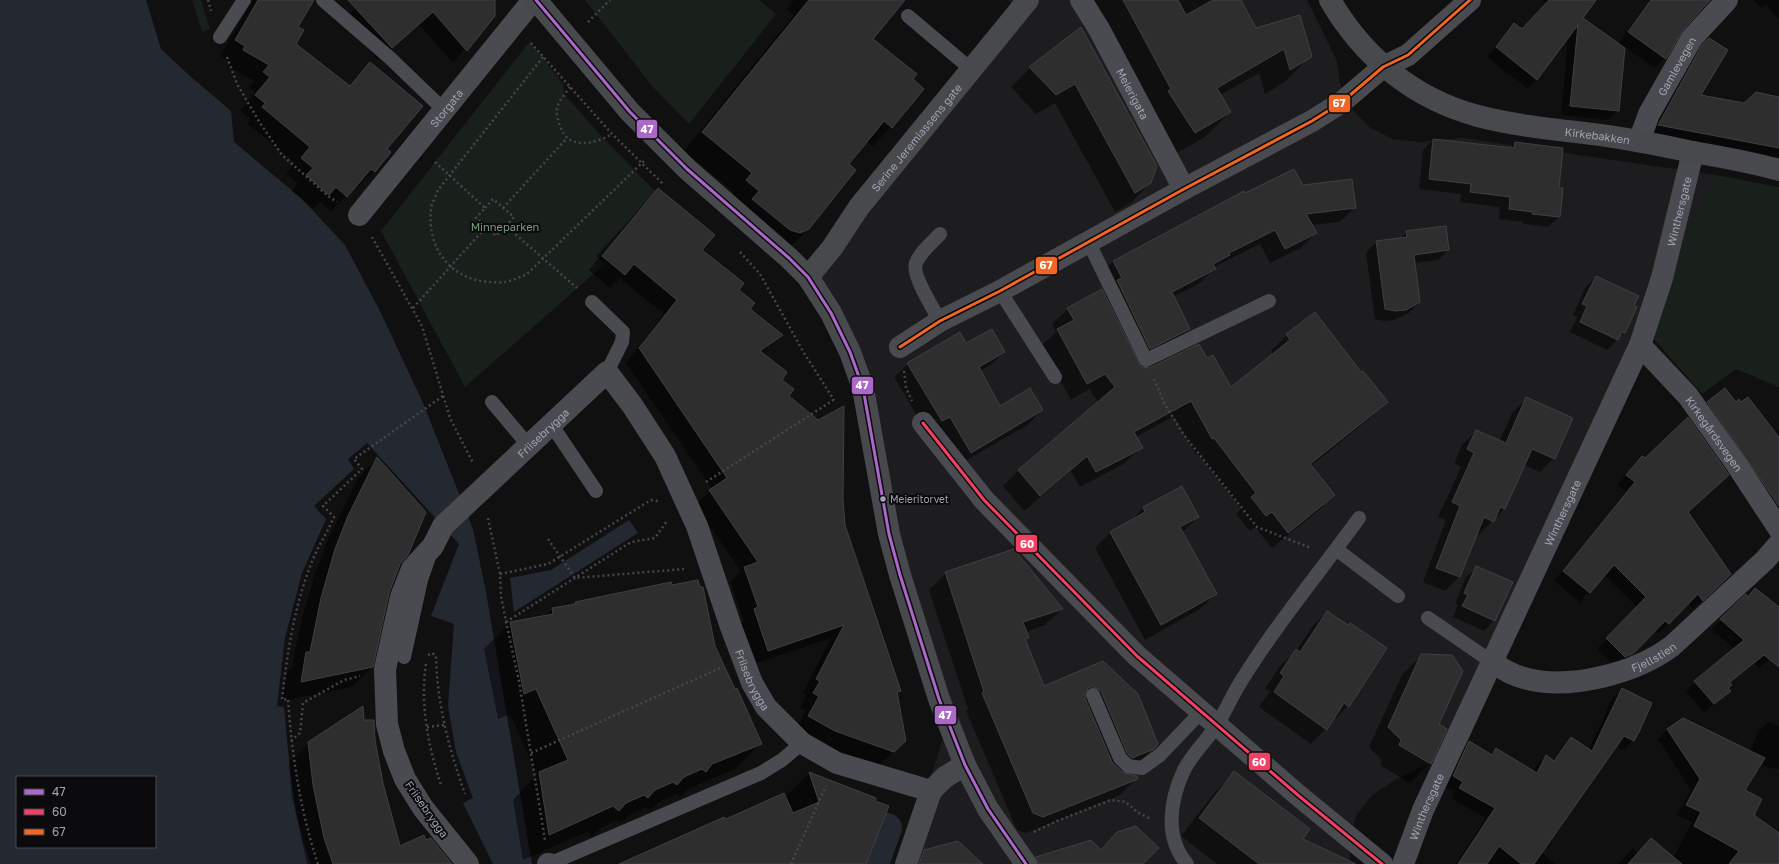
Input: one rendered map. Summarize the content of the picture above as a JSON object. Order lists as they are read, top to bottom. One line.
{"streets":{"street":["Gamlevegen","Meierigata","Storgata","Kirkebakken","Serine Jeremiassens gate","Winthersgate","Friisebrygga","Kirkegårdsvegen","Fjellstien"]},"crossings":[["Gamlevegen","Kirkebakken"],["Kirkebakken","Winthersgate"],["Winthersgate","Kirkegårdsvegen"],["Winthersgate","Fjellstien"]],"parks":["Minneparken"],"places":["Meieritorvet"],"lines":["transit line 47","transit line 67","transit line 60"],"legend":["47","60","67"]}
